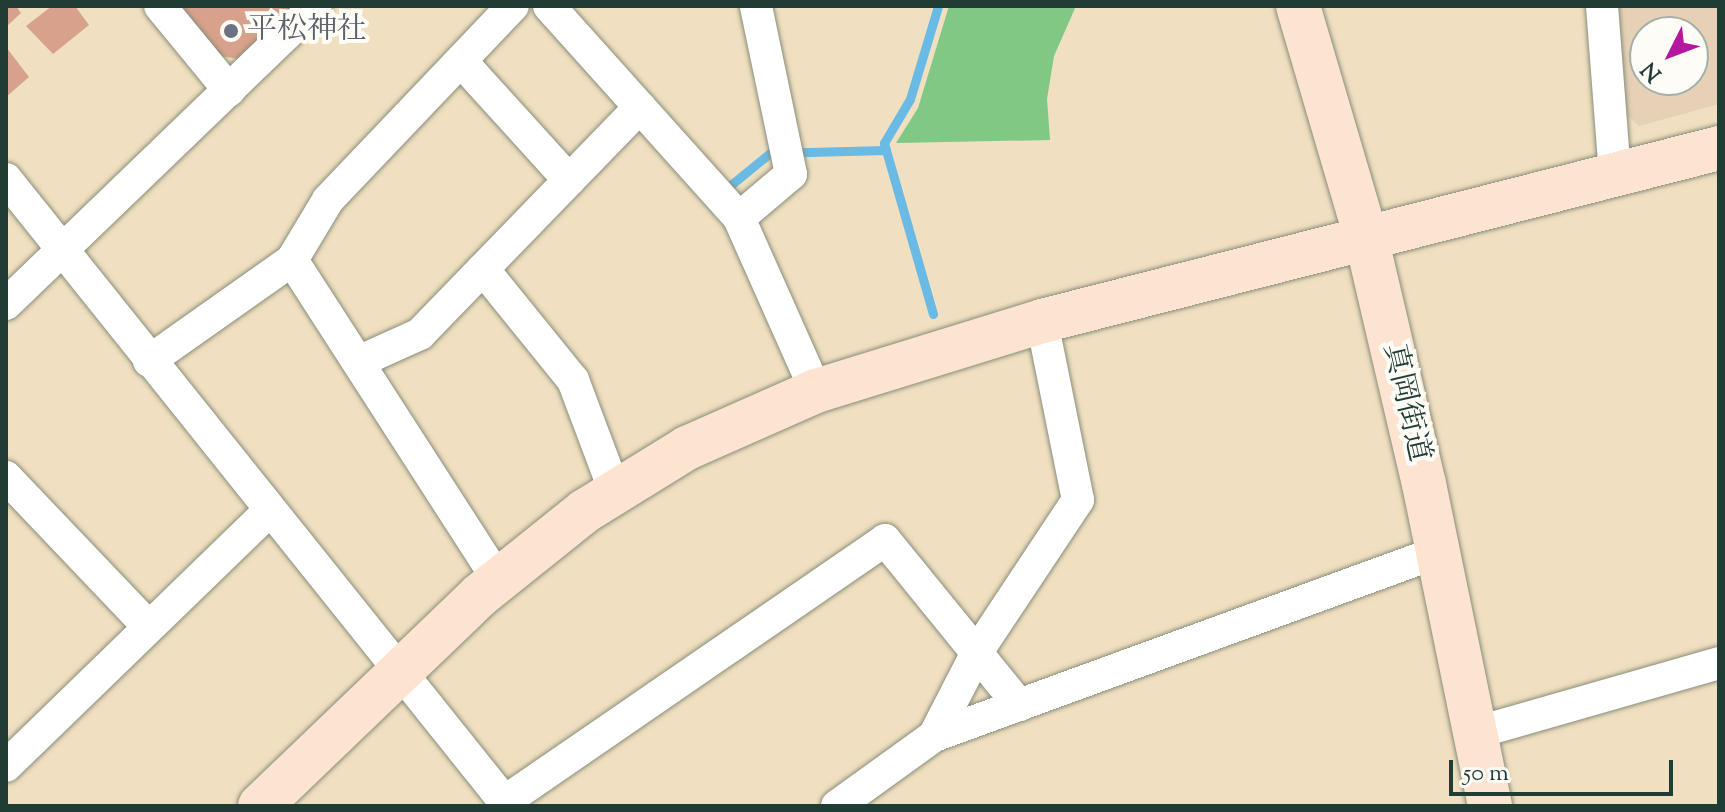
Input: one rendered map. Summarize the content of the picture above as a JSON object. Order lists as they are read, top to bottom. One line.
{"streets":{"street":["真岡街道"]},"places":["平松神社"],"scale_bar":"50 m","north":"bottom left"}
